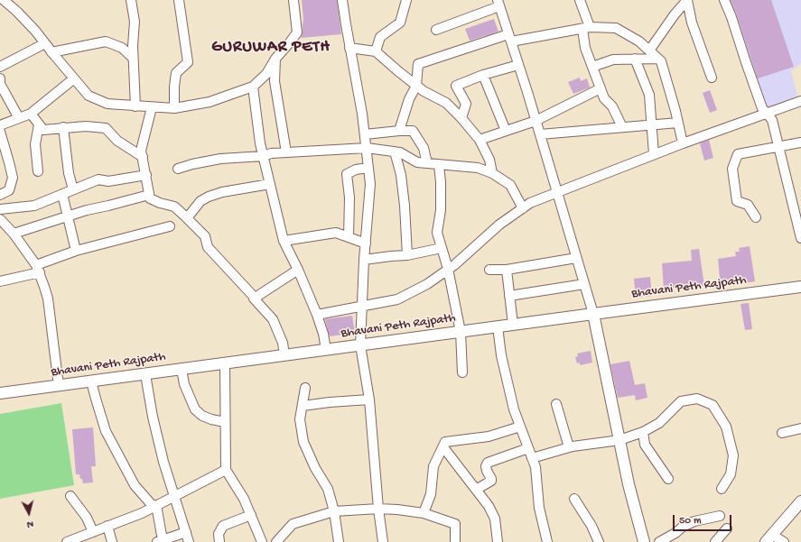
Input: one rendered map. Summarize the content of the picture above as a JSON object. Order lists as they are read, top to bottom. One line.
{"streets":{"main road":["Bhavani Peth Rajpath"]},"districts":["GURUWAR PETH"],"scale_bar":"50 m","north":"bottom"}
